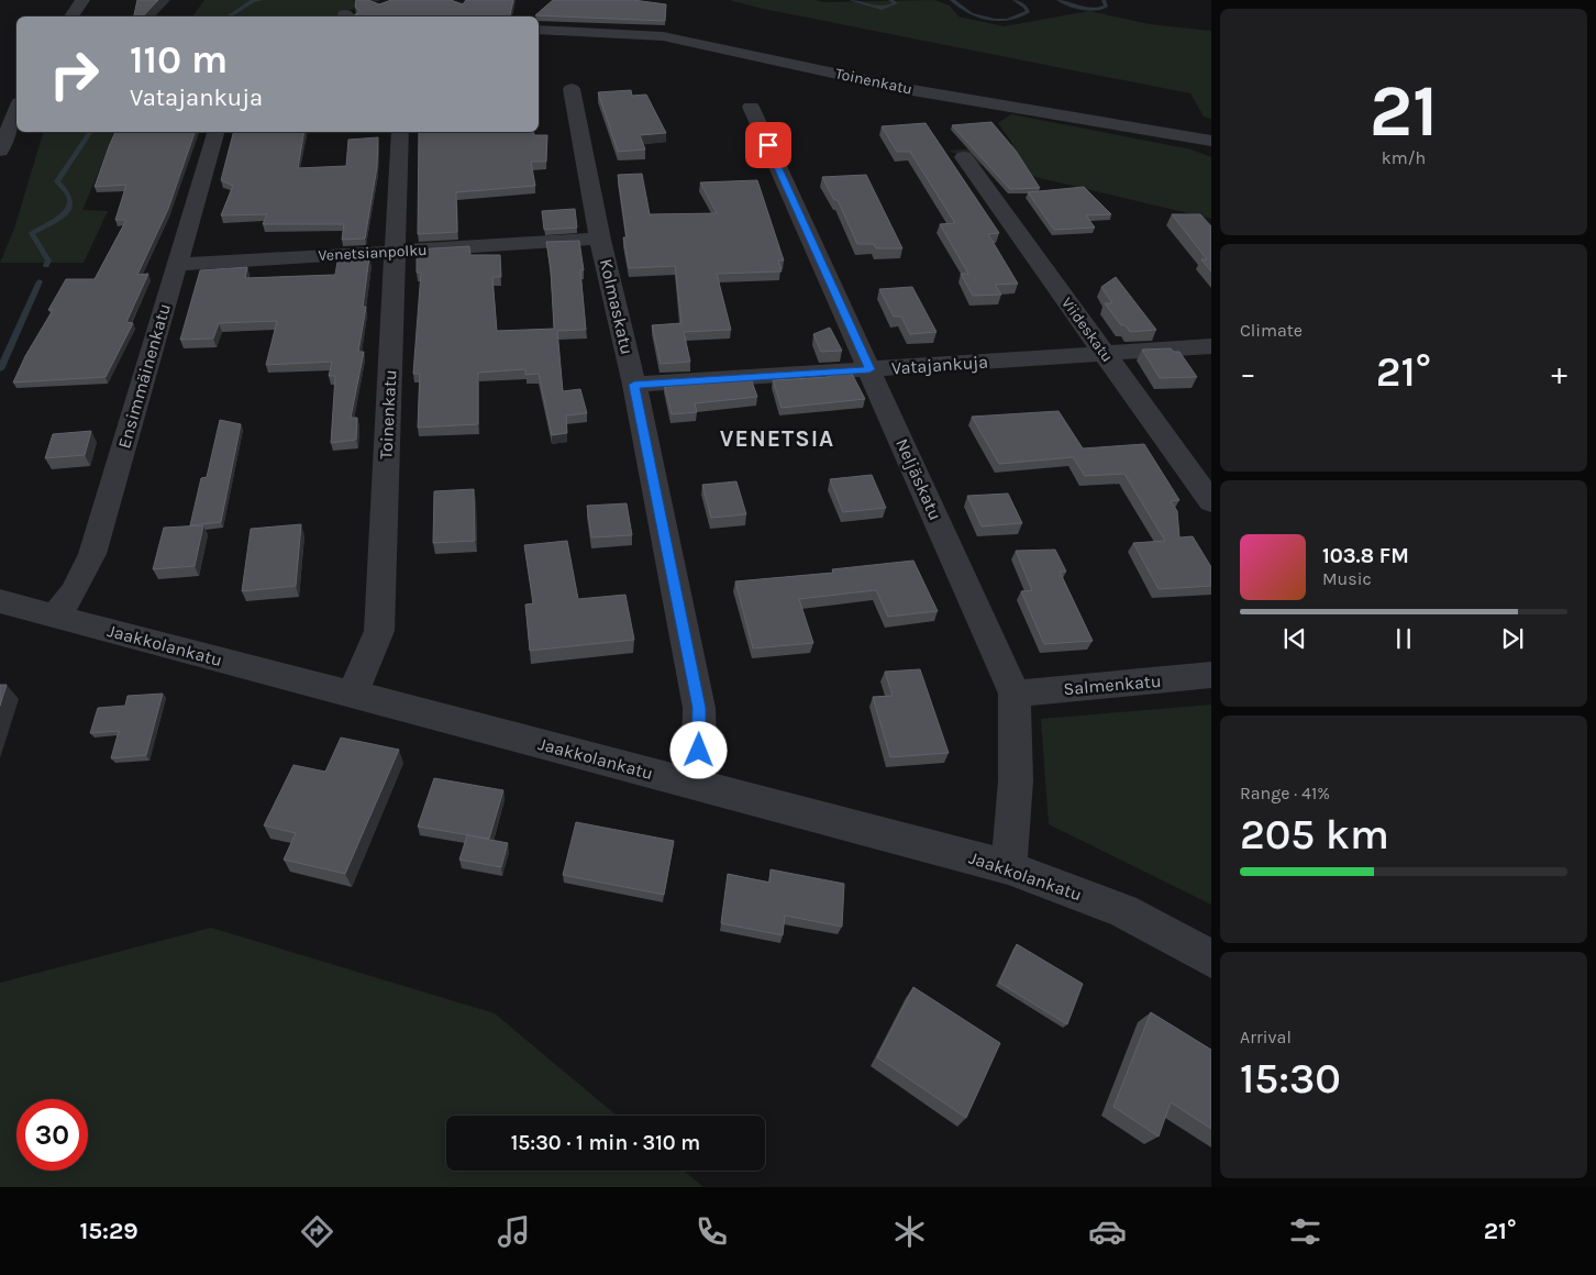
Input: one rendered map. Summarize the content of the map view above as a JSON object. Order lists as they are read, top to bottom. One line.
{"streets":{"street":["Toinenkatu","Venetsianpolku","Kolmaskatu","Viideskatu","Vatajankuja","Ensimmäinenkatu","Neljäskatu","Jaakkolankatu","Salmenkatu"]},"crossings":[["Toinenkatu","Venetsianpolku"],["Toinenkatu","Jaakkolankatu"],["Venetsianpolku","Kolmaskatu"],["Venetsianpolku","Ensimmäinenkatu"],["Kolmaskatu","Vatajankuja"],["Kolmaskatu","Jaakkolankatu"],["Viideskatu","Vatajankuja"],["Vatajankuja","Neljäskatu"],["Ensimmäinenkatu","Jaakkolankatu"],["Neljäskatu","Jaakkolankatu"],["Neljäskatu","Salmenkatu"]],"districts":["VENETSIA"],"page":{"tile":[["21","km/h"],"Climate",["Range · 41%","205 km"],["Arrival","15:30"]],"turn":["110 m","Vatajankuja"],"heat":["−","21°","+"],"song":["103.8 FM","Music"],"limit":"30","trip":"15:30 · 1 min · 310 m","tabs":["15:29","21°"]}}
